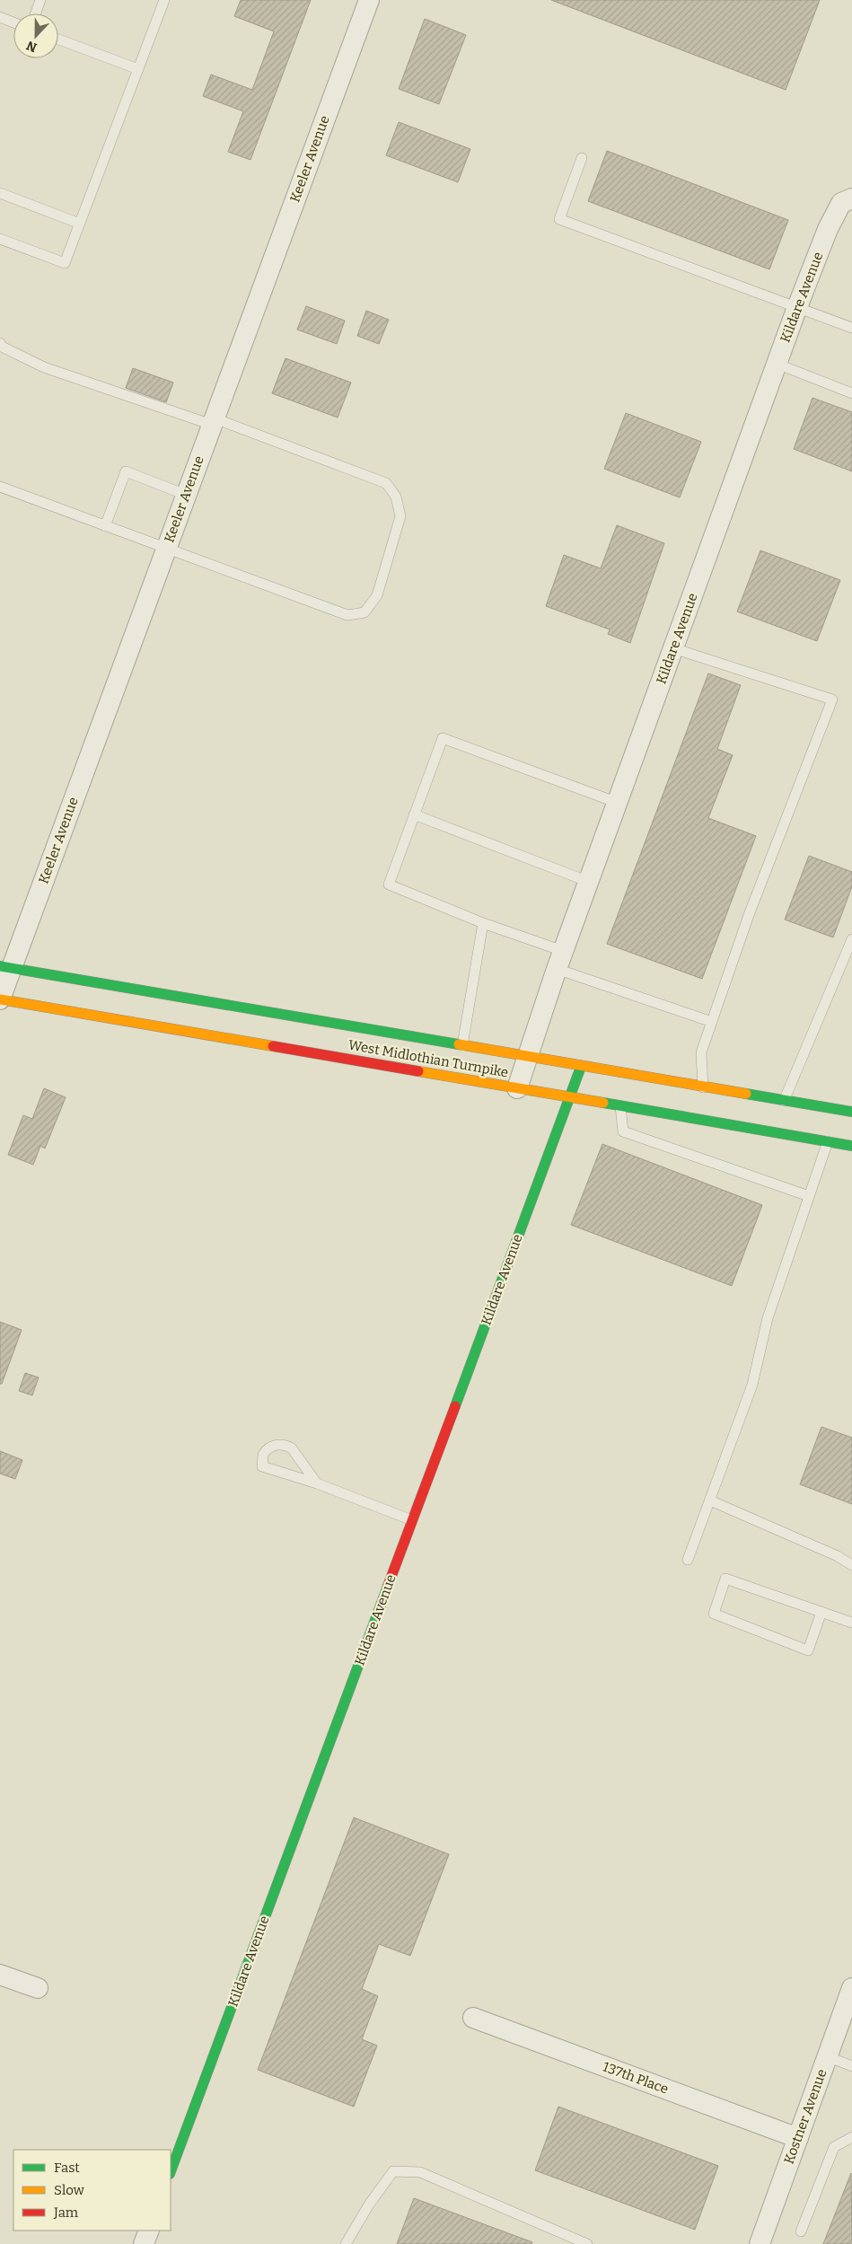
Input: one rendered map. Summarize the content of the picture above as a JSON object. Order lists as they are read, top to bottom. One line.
{"streets":{"main road":["Kildare Avenue","West Midlothian Turnpike"],"street":["Keeler Avenue","137th Place","Kostner Avenue"]},"crossings":[["Keeler Avenue","West Midlothian Turnpike"],["Kildare Avenue","West Midlothian Turnpike"],["137th Place","Kostner Avenue"]],"legend":["Fast","Slow","Jam"],"north":"bottom"}
